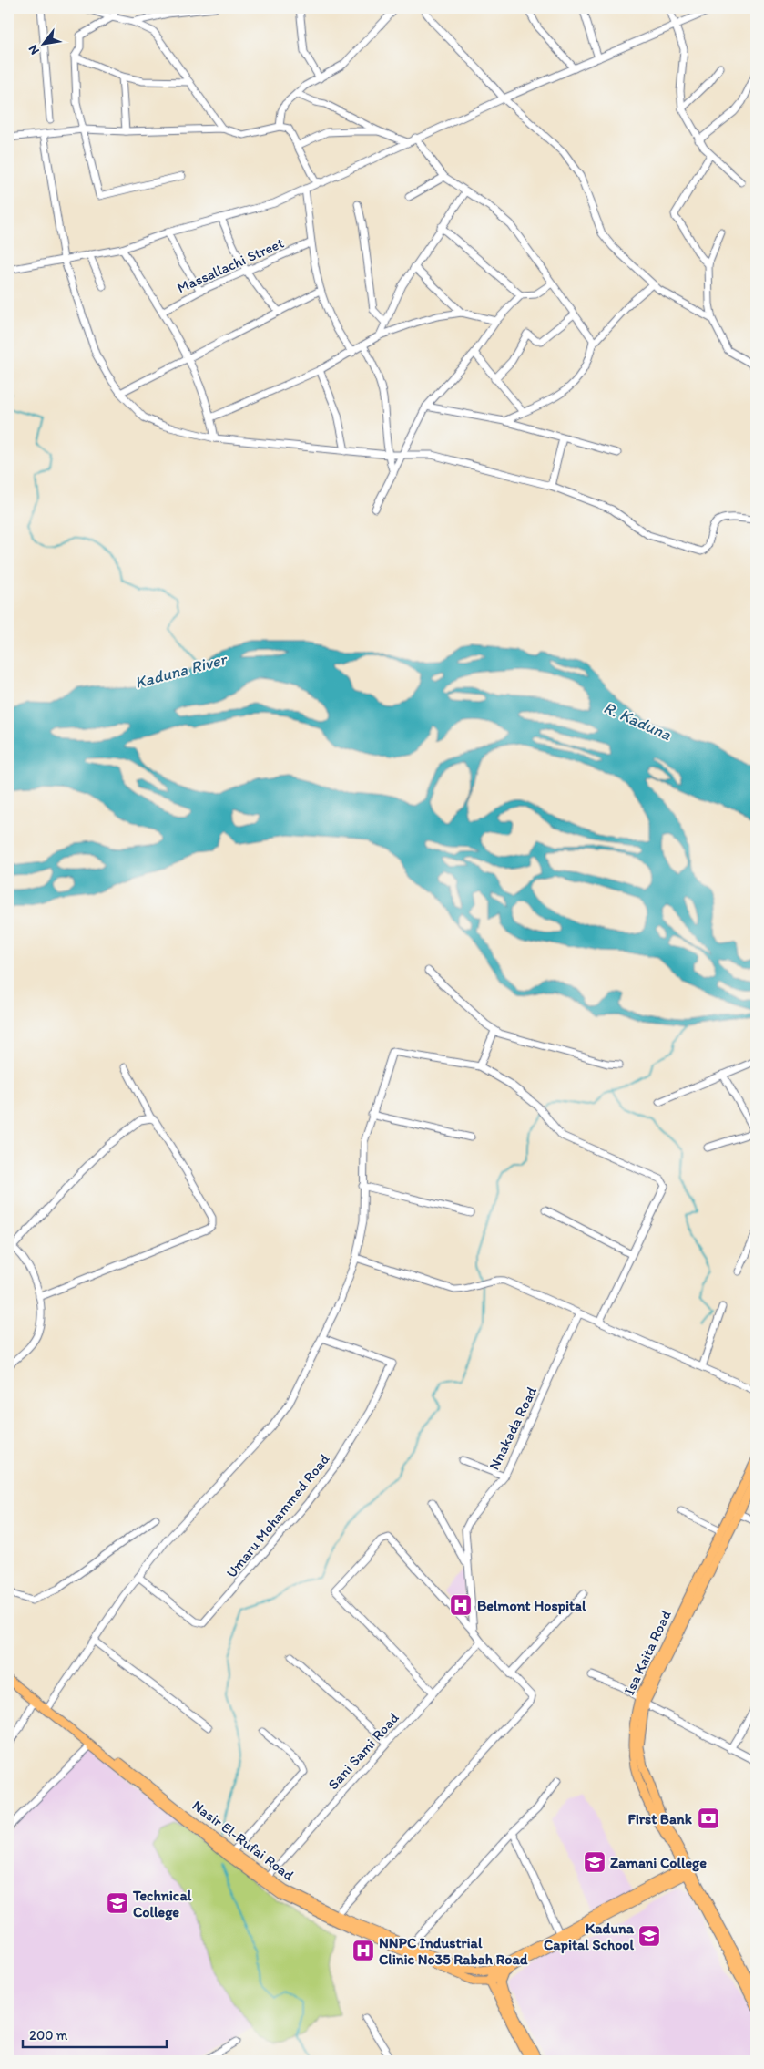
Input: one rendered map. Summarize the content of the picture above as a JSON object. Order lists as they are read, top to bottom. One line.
{"streets":{"main road":["Isa Kaita Road","Nasir El-Rufai Road"],"street":["Massallachi Street","Nnakada Road","Umaru Mohammed Road","Sani Sami Road"]},"crossings":[["Sani Sami Road","Nasir El-Rufai Road"]],"water":["Kaduna River","R. Kaduna"],"places":{"hospital":["Belmont Hospital","NNPC Industrial Clinic No35 Rabah Road"],"bank":["First Bank"],"school or university":["Zamani College","Technical College","Kaduna Capital School"]},"scale_bar":"200 m","north":"bottom left"}
